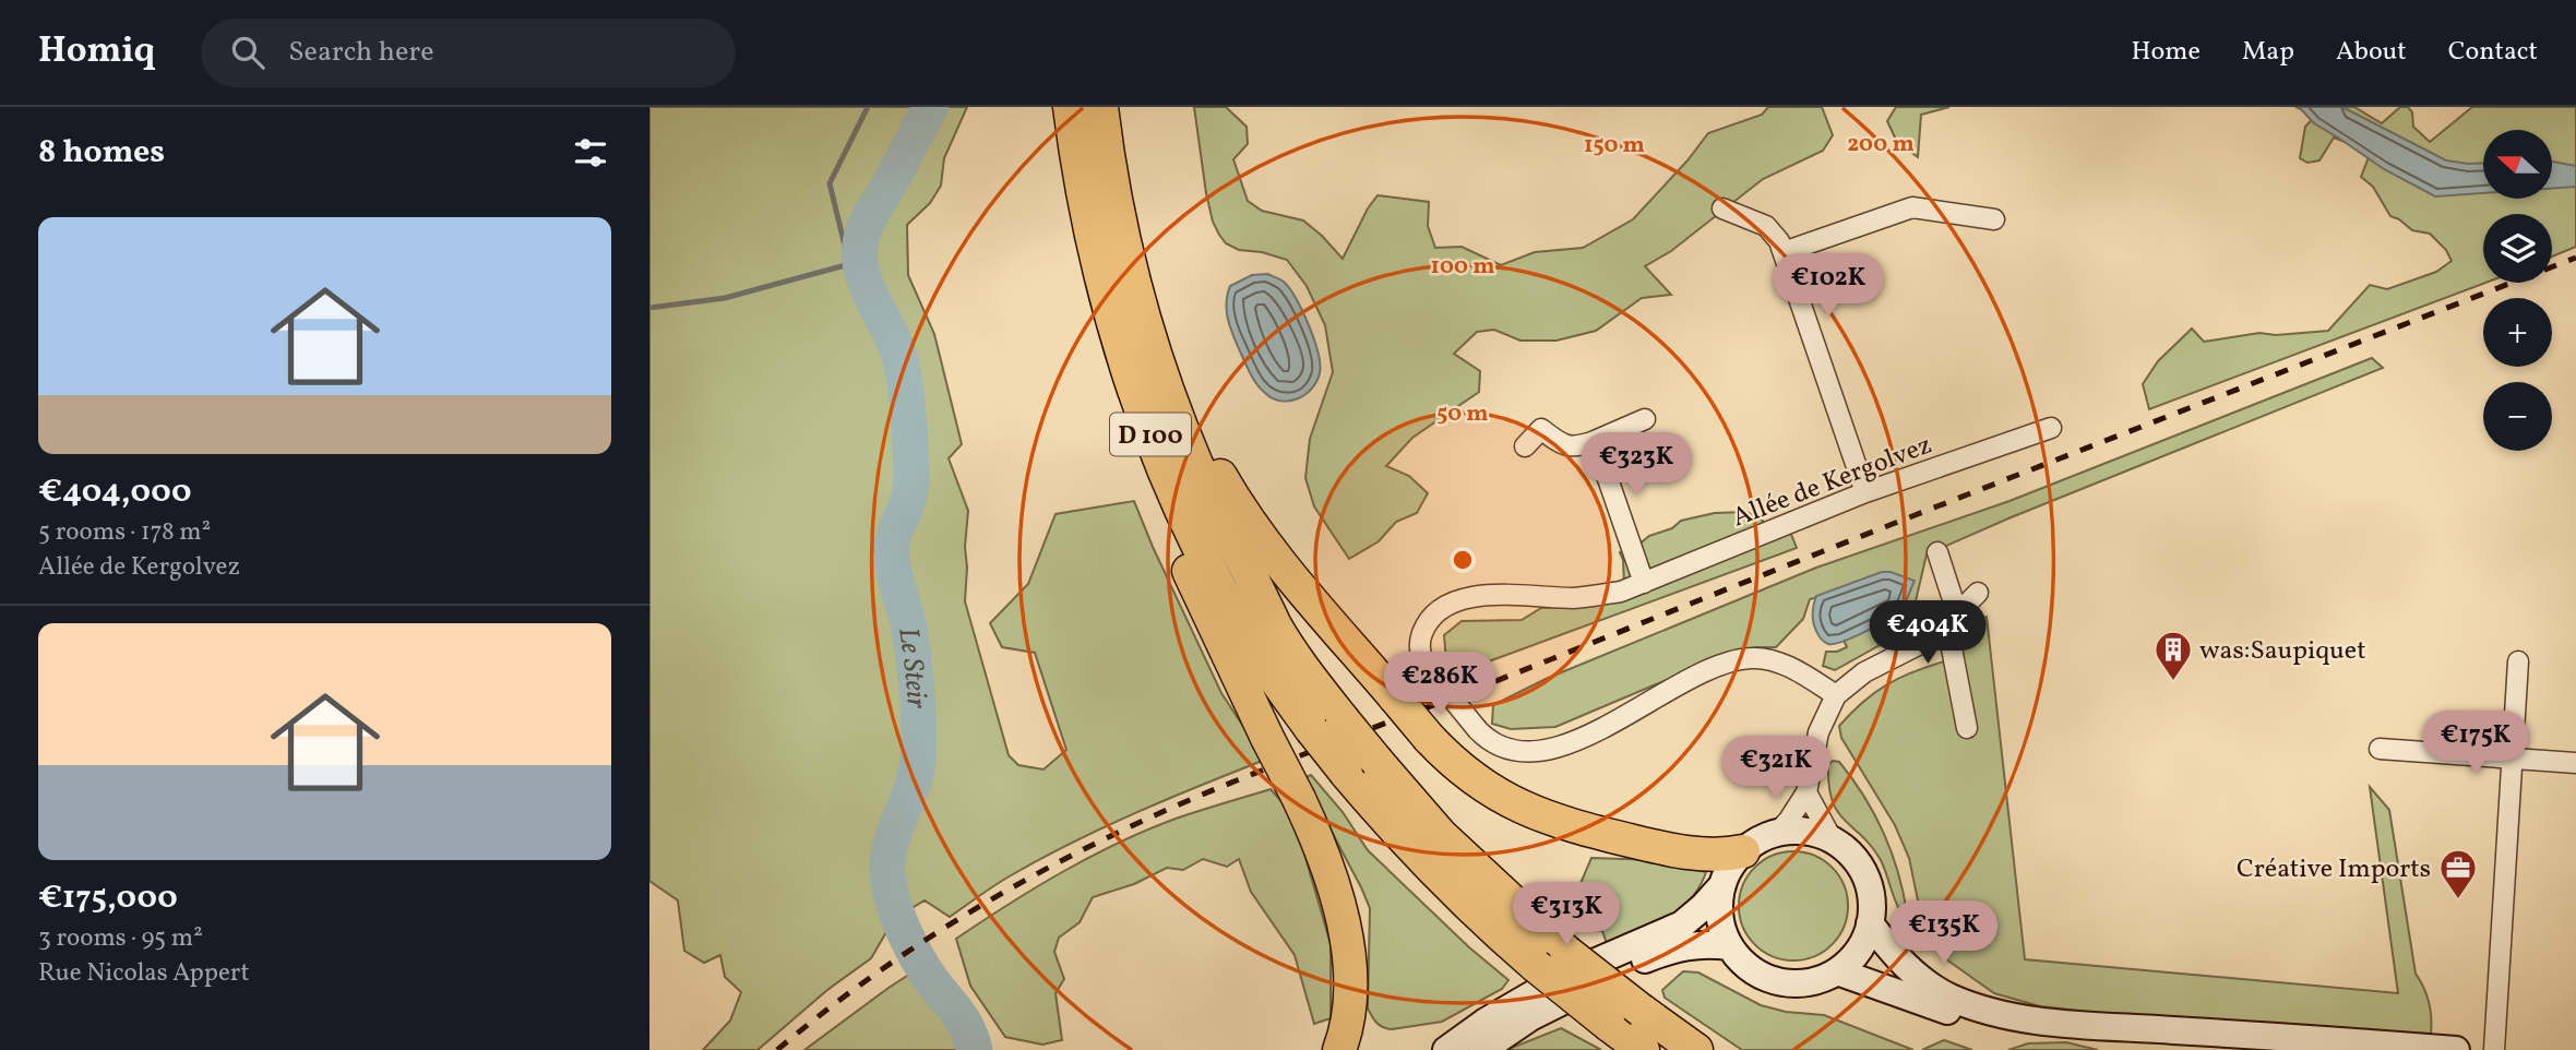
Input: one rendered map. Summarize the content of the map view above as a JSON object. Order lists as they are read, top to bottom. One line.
{"streets":{"highway":["D 100"],"street":["Allée de Kergolvez"]},"water":["Le Steir"],"places":{"building":["was:Saupiquet"],"office":["Créative Imports"]},"north":"left","page":{"header":"Homiq","search":"Search here","nav":["Home","Map","About","Contact"],"heading":"8 homes","map_buttons":["+","−"],"list":[{"name":"€404,000","note":"5 rooms · 178 m² · Allée de Kergolvez"},{"name":"€175,000","note":"3 rooms · 95 m² · Rue Nicolas Appert"}],"price":["€102K","€323K","€404K","€286K","€175K","€321K","€313K","€135K"]},"rings":["200 m","150 m","100 m","50 m"]}
